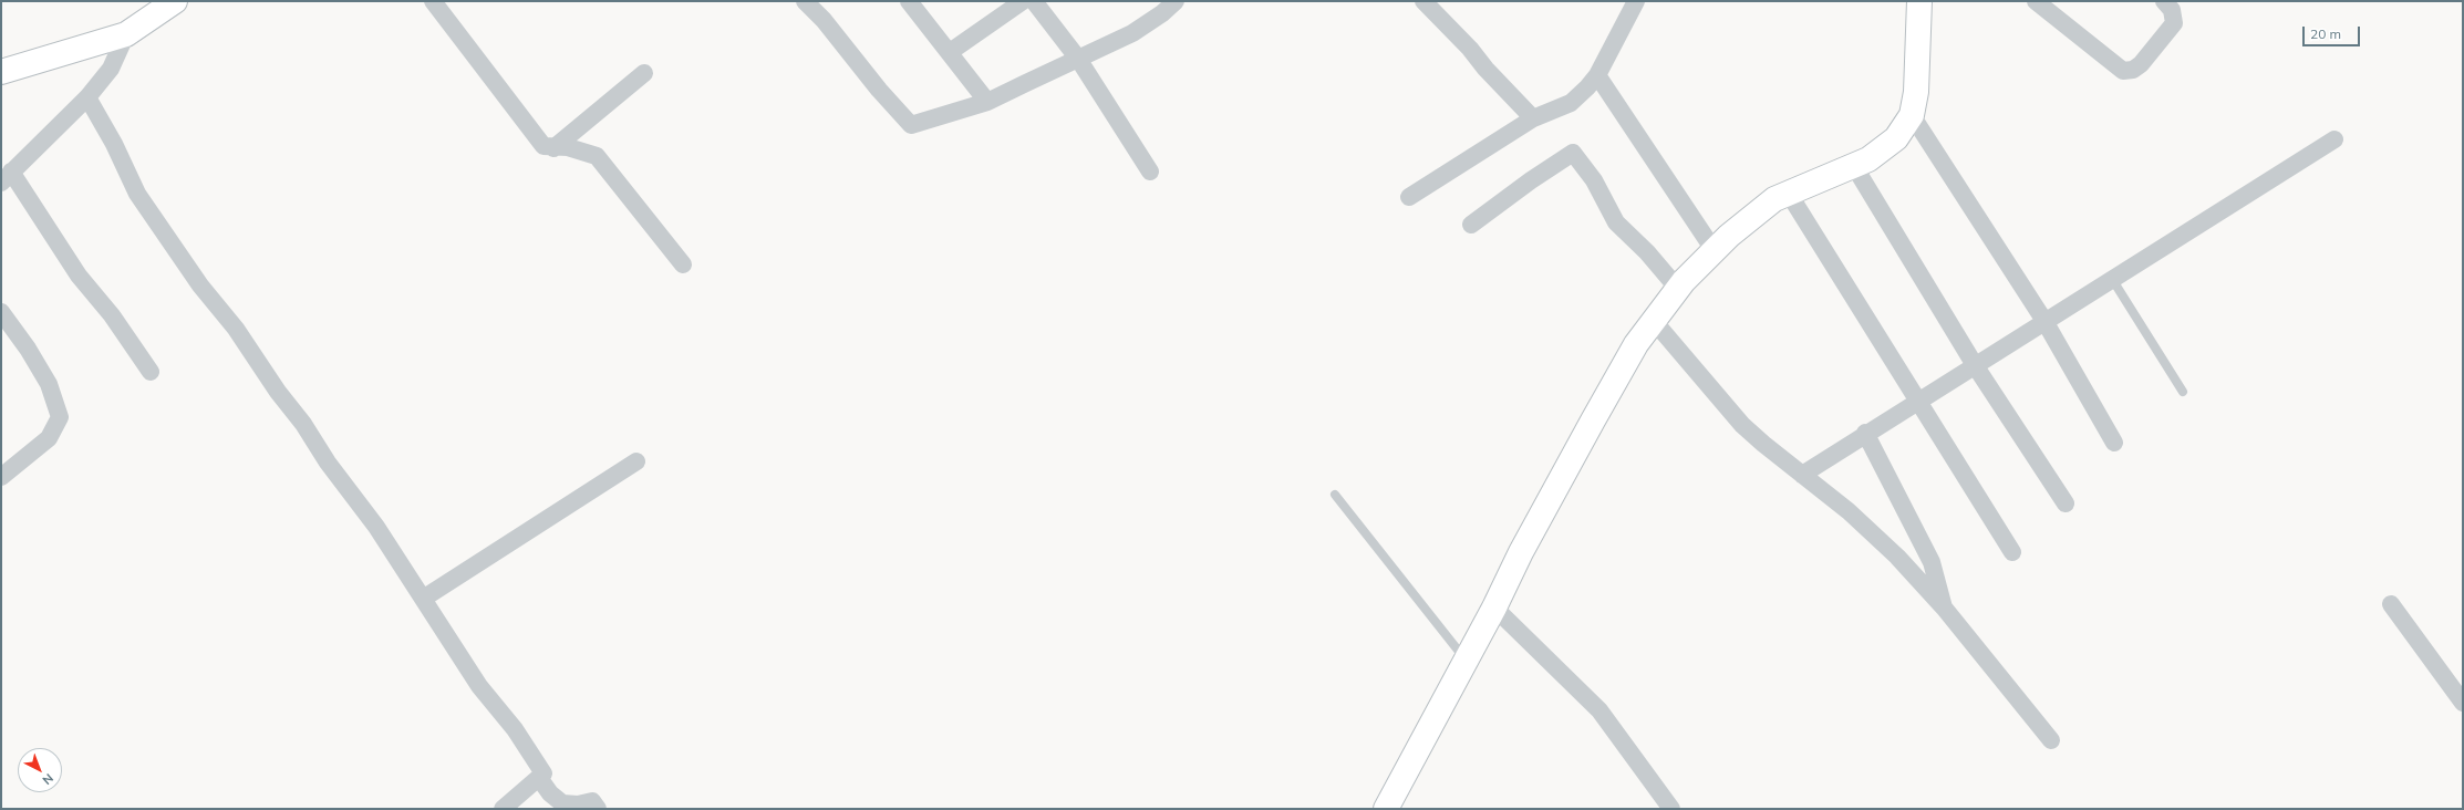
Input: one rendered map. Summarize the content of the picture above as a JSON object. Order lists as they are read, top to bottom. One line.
{"scale_bar":"20 m","north":"bottom right"}
